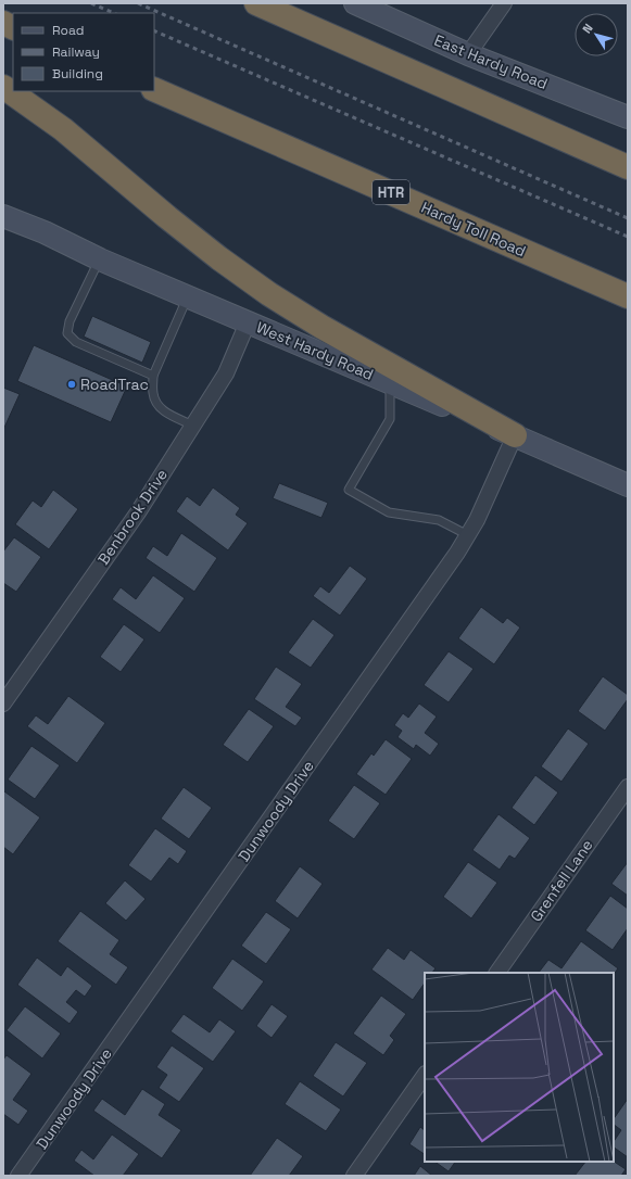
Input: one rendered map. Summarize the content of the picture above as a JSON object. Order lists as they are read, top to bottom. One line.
{"streets":{"highway":["HTR","Hardy Toll Road"],"main road":["East Hardy Road","West Hardy Road"],"street":["Benbrook Drive","Dunwoody Drive","Grenfell Lane"]},"crossings":[["West Hardy Road","Benbrook Drive"],["West Hardy Road","Dunwoody Drive"]],"places":["RoadTrac"],"legend":["Road","Railway","Building"],"north":"top left"}
